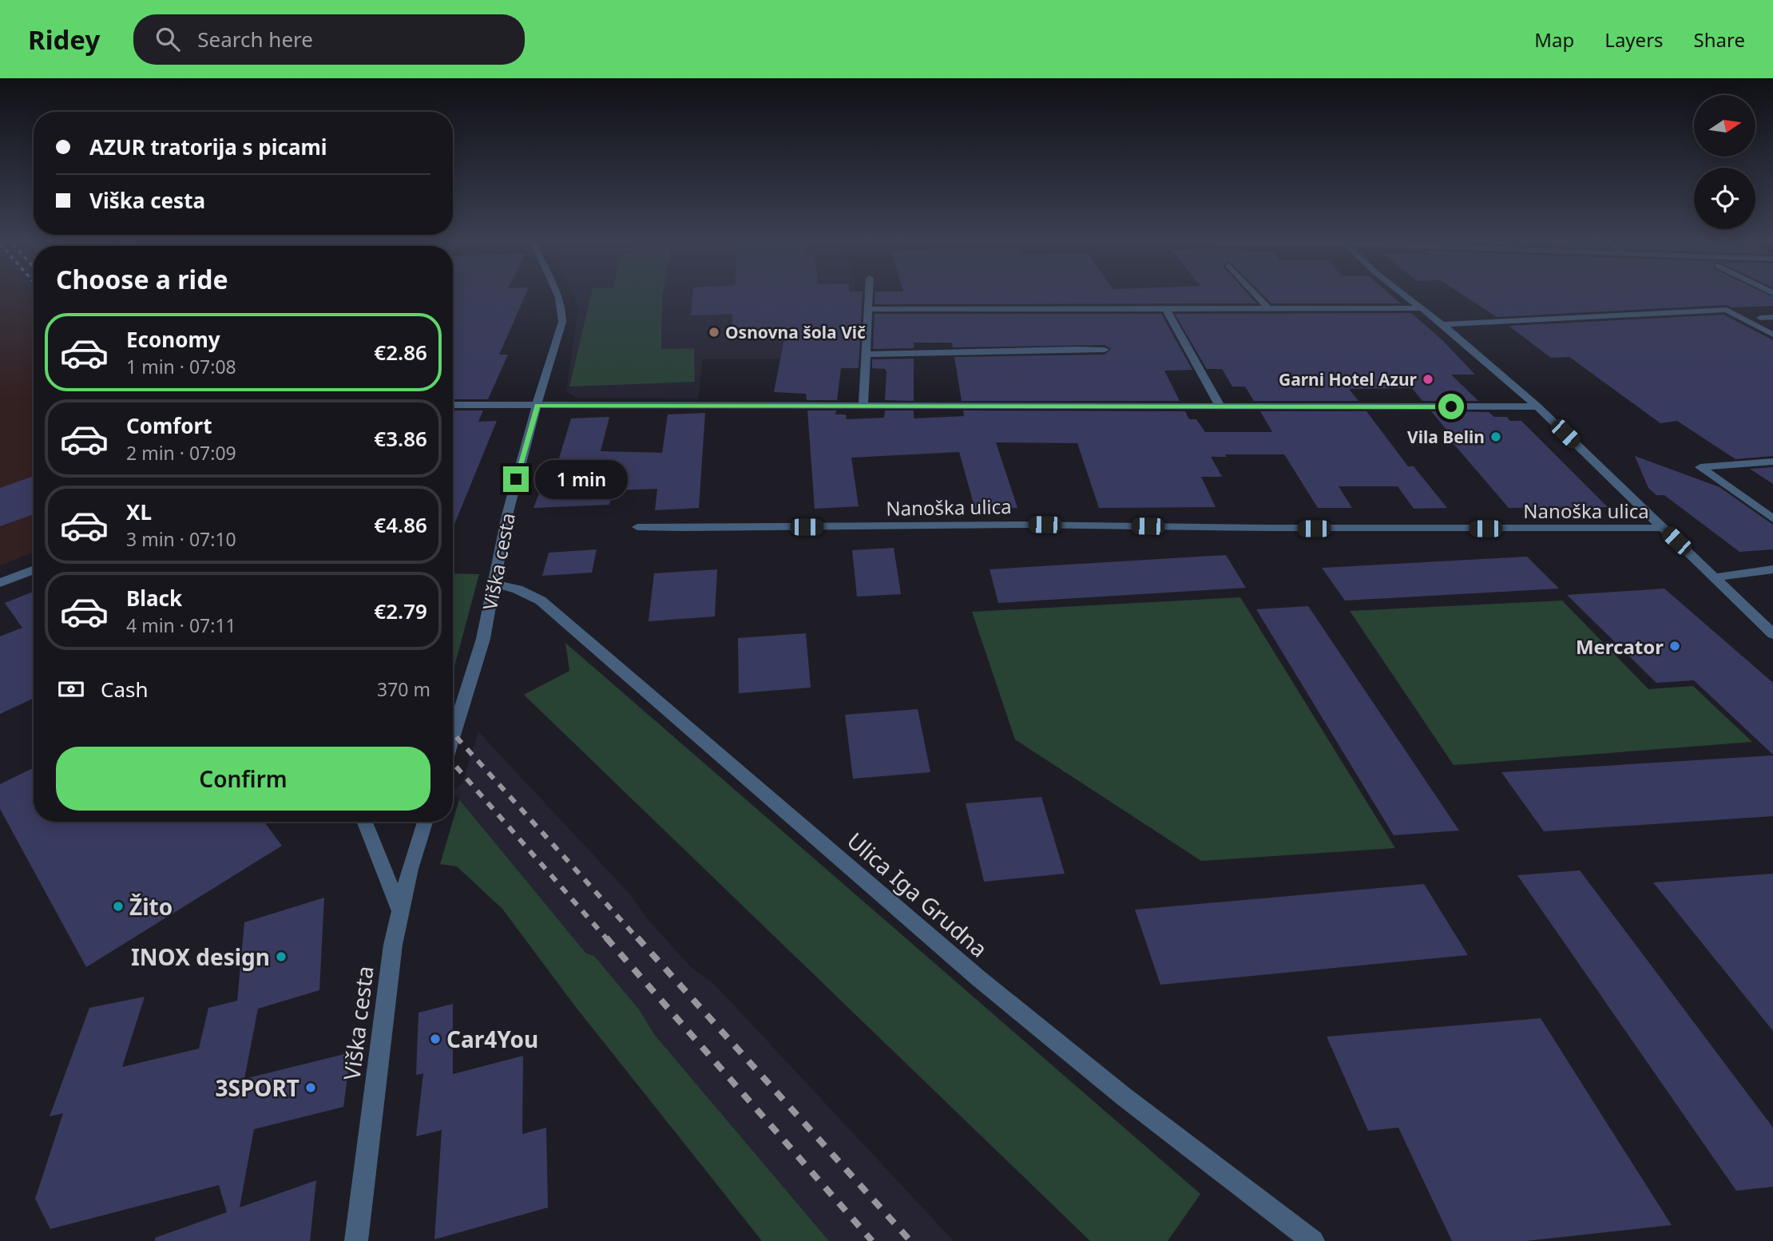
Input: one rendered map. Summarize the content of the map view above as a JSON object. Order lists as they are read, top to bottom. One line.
{"streets":{"street":["Nanoška ulica","Viška cesta","Ulica Iga Grudna"]},"crossings":[["Viška cesta","Ulica Iga Grudna"]],"places":["Osnovna šola Vič","Garni Hotel Azur","Vila Belin","Mercator","Žito","INOX design","Car4You","3SPORT"],"north":"right","page":{"header":"Ridey","search":"Search here","nav":["Map","Layers","Share"],"banner":["AZUR tratorija s picami","Viška cesta"],"heading":"Choose a ride","list":[{"name":"Economy","note":"1 min · 07:08","value":"€2.86"},{"name":"Comfort","note":"2 min · 07:09","value":"€3.86"},{"name":"XL","note":"3 min · 07:10","value":"€4.86"},{"name":"Black","note":"4 min · 07:11","value":"€2.79"}],"bubble":"1 min","pay":["Cash","370 m"],"buttons":"Confirm"}}
